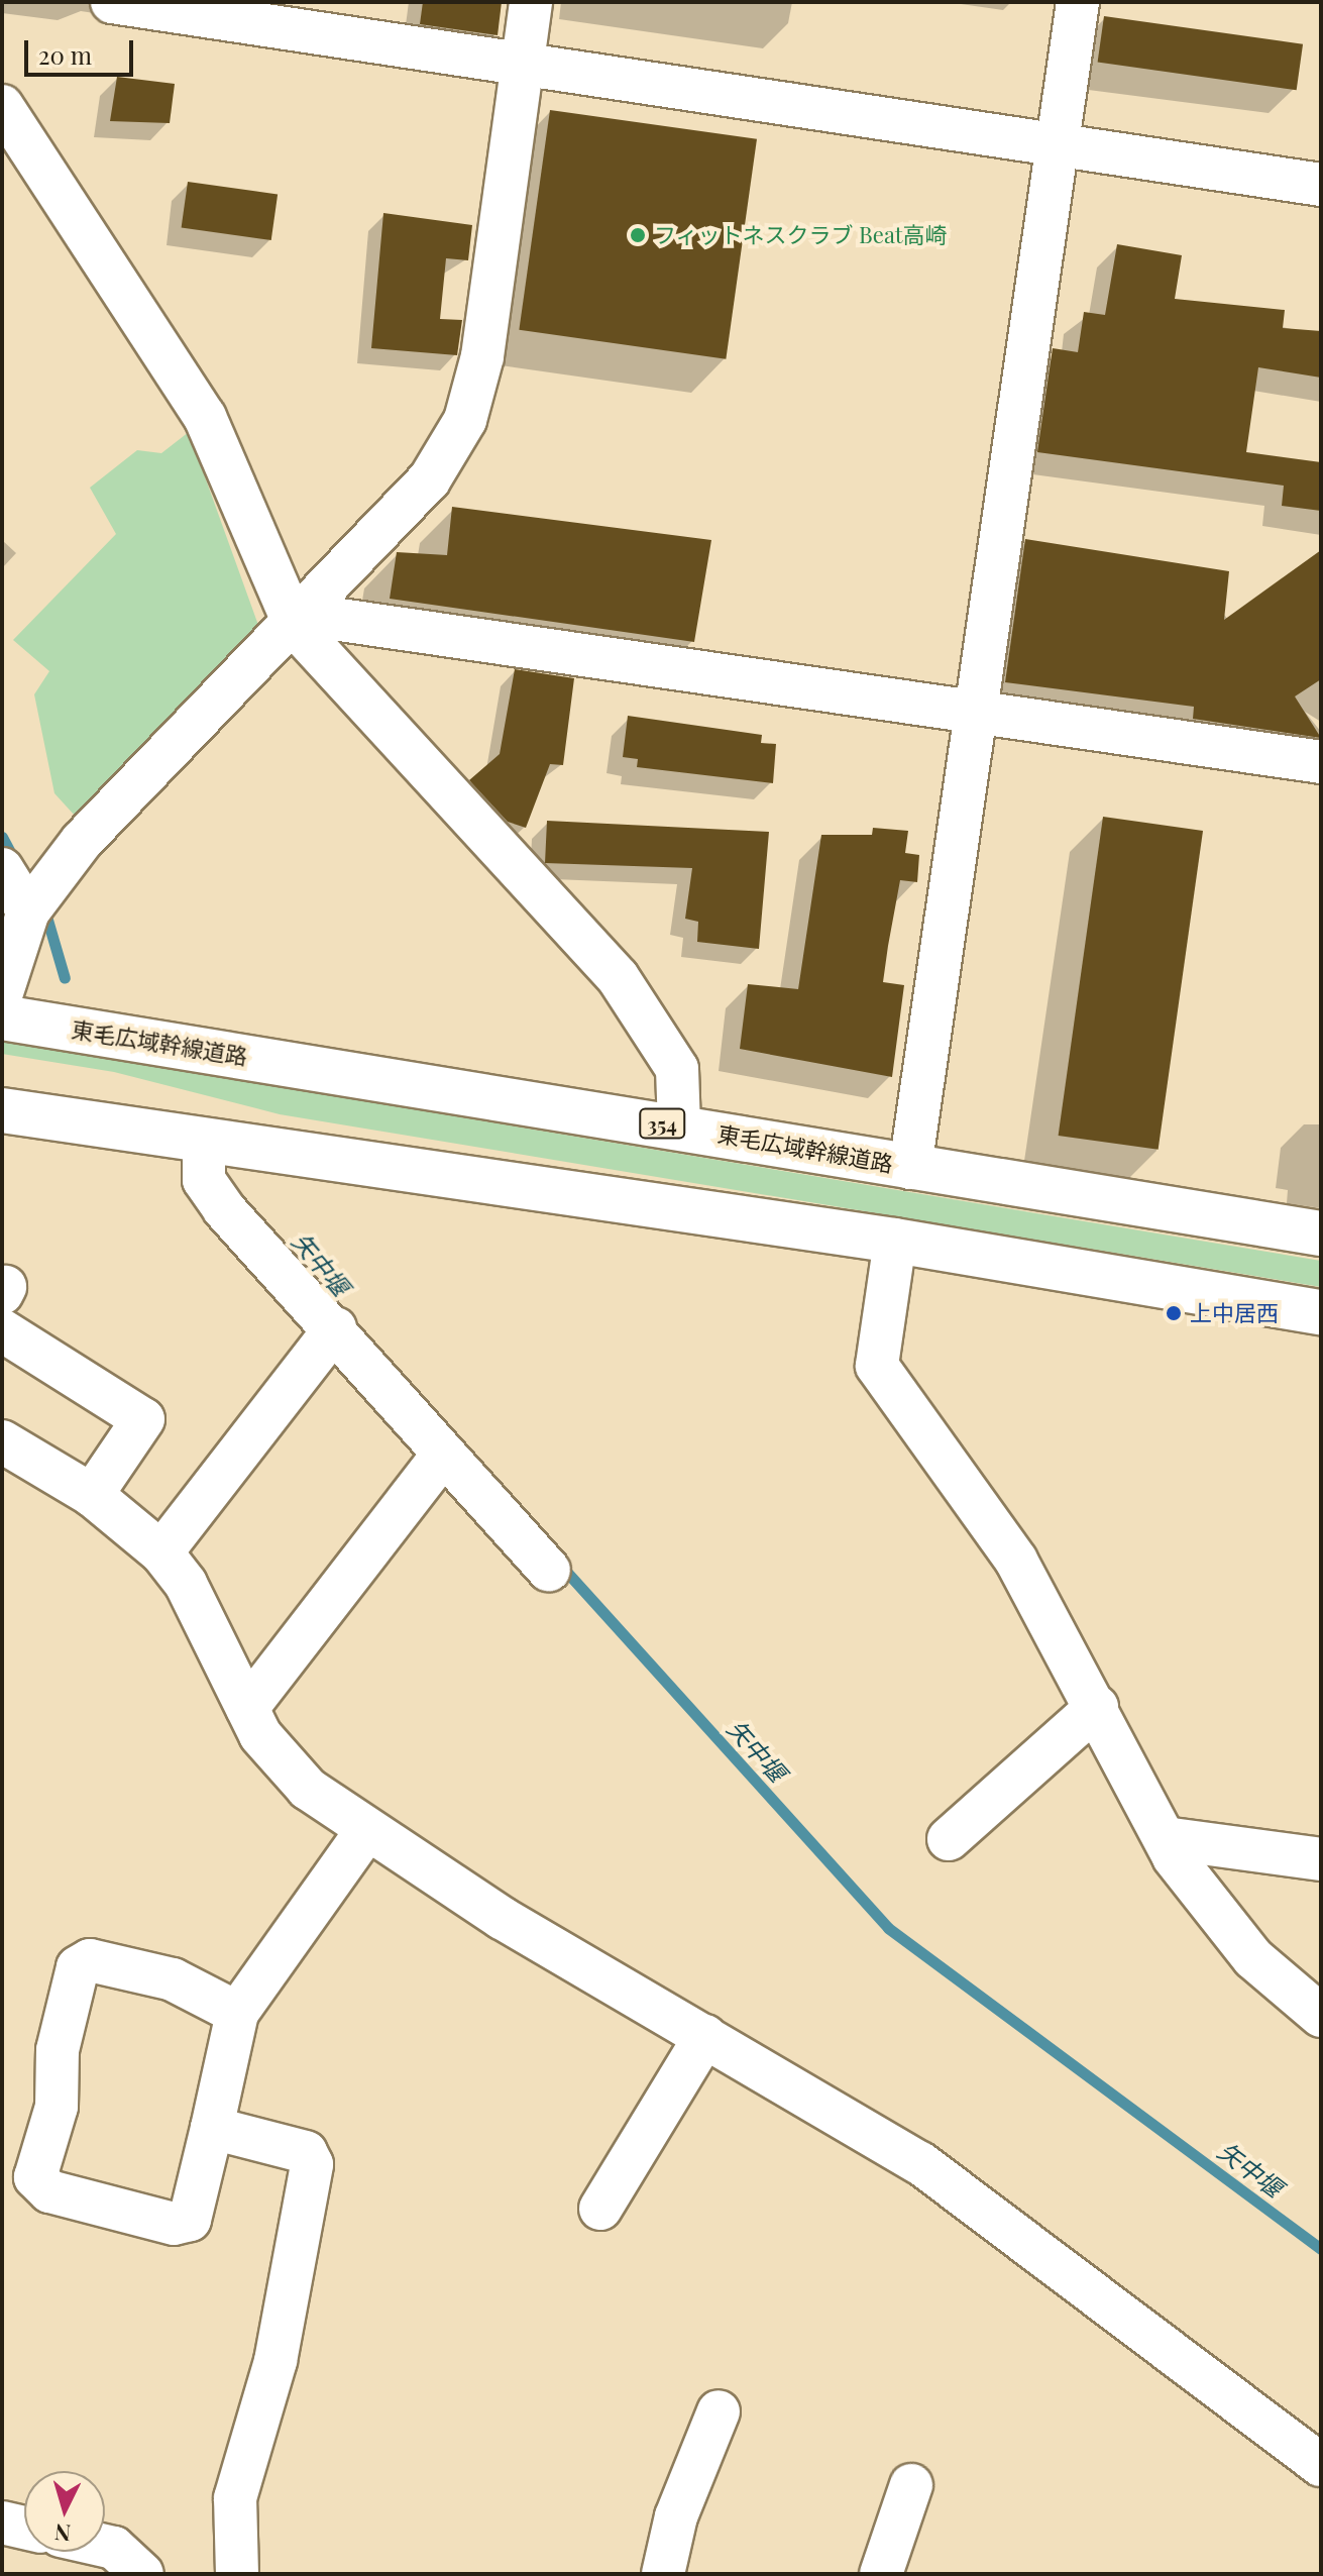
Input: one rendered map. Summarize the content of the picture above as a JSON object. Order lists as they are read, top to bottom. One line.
{"streets":{"highway":["東毛広域幹線道路","354"]},"water":["矢中堰"],"places":["フィットネスクラブ Beat高崎","上中居西"],"scale_bar":"20 m","north":"bottom"}
